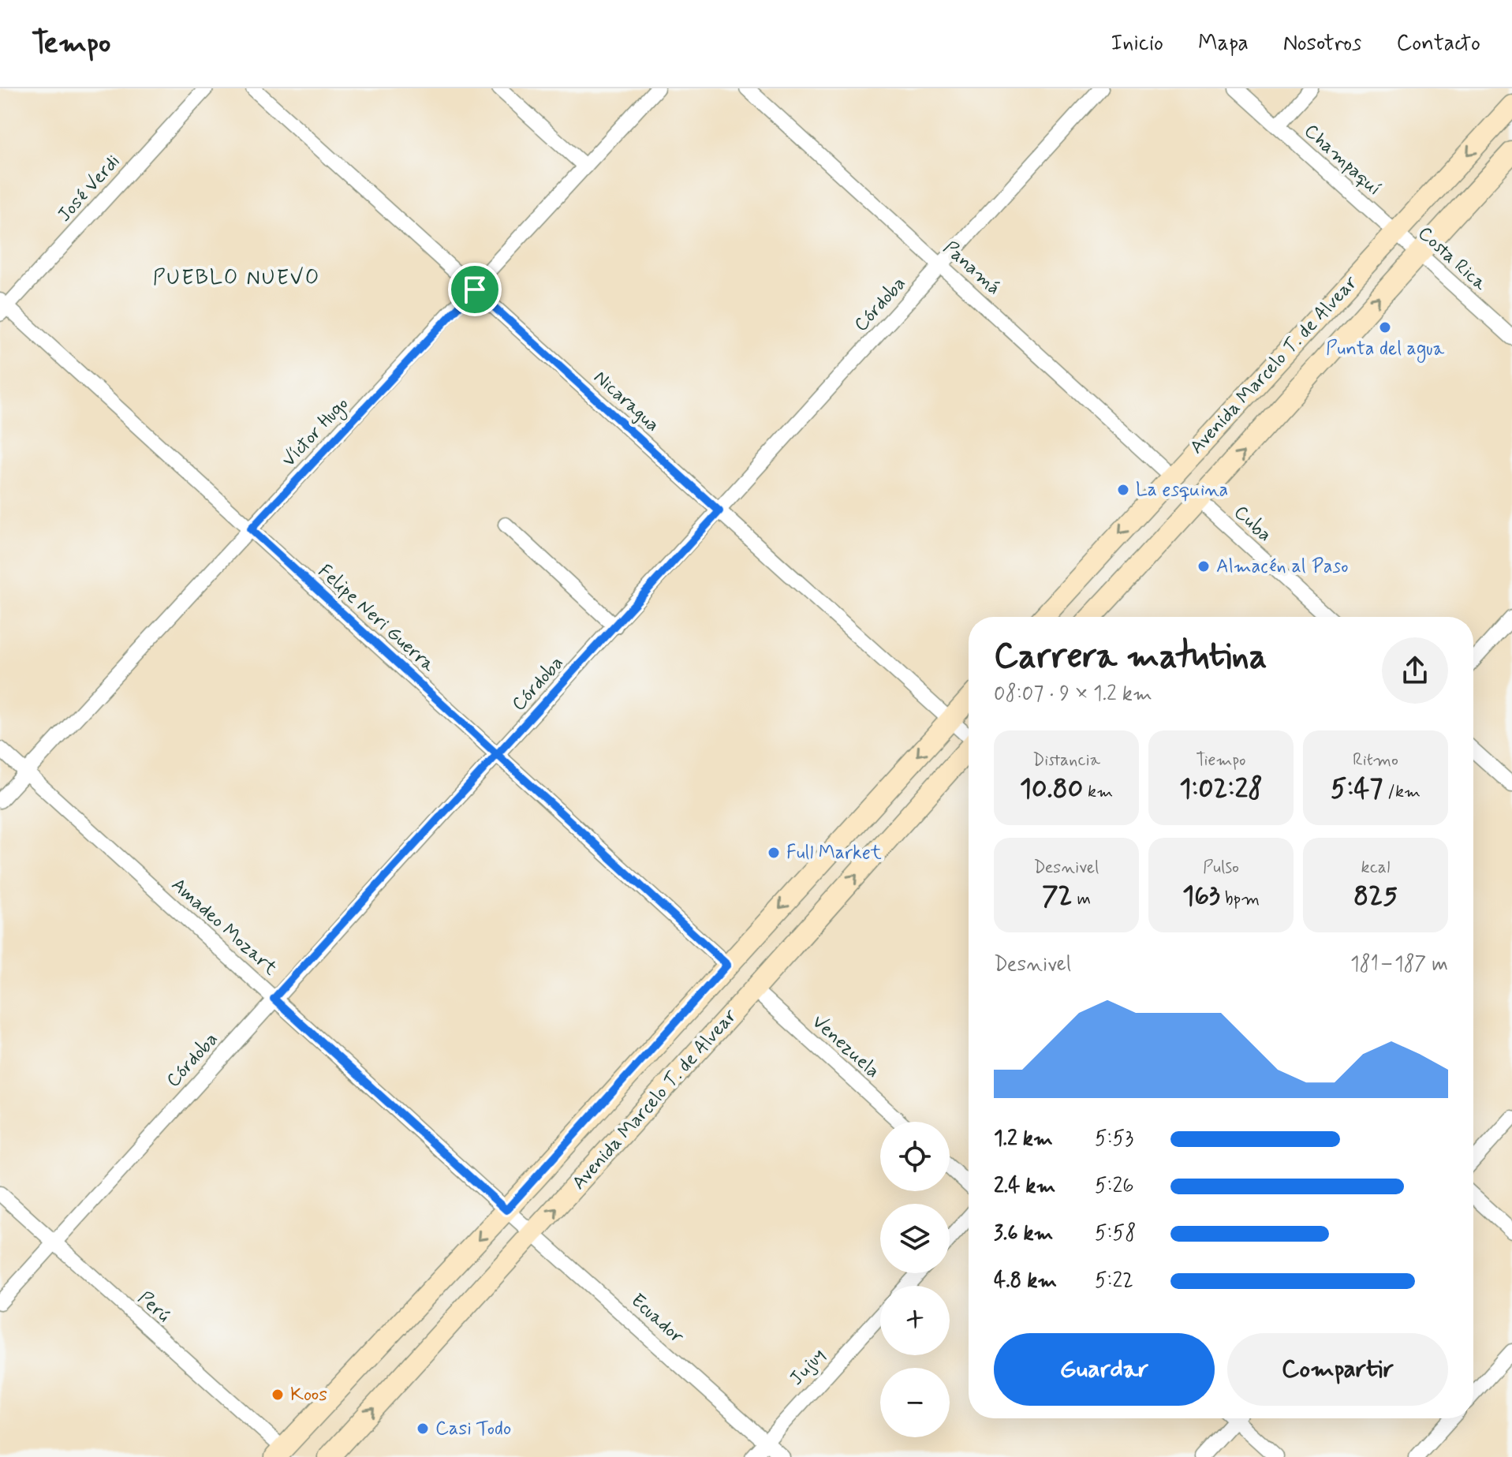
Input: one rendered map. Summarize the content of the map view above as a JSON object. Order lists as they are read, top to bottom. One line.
{"streets":{"main road":["Avenida Marcelo T. de Alvear"],"street":["Champaquí","José Verdi","Costa Rica","Panamá","Córdoba","Nicaragua","Víctor Hugo","Cuba","Felipe Neri Guerra","Amadeo Mozart","Venezuela","Perú","Ecuador","Jujuy"]},"crossings":[["Champaquí","Costa Rica"],["Champaquí","Avenida Marcelo T. de Alvear"],["José Verdi","Felipe Neri Guerra"],["Costa Rica","Avenida Marcelo T. de Alvear"],["Panamá","Córdoba"],["Panamá","Avenida Marcelo T. de Alvear"],["Córdoba","Nicaragua"],["Córdoba","Felipe Neri Guerra"],["Córdoba","Amadeo Mozart"],["Córdoba","Perú"],["Avenida Marcelo T. de Alvear","Nicaragua"],["Avenida Marcelo T. de Alvear","Cuba"],["Avenida Marcelo T. de Alvear","Felipe Neri Guerra"],["Avenida Marcelo T. de Alvear","Amadeo Mozart"],["Avenida Marcelo T. de Alvear","Venezuela"],["Avenida Marcelo T. de Alvear","Perú"],["Avenida Marcelo T. de Alvear","Ecuador"],["Nicaragua","Víctor Hugo"],["Víctor Hugo","Felipe Neri Guerra"],["Víctor Hugo","Amadeo Mozart"],["Amadeo Mozart","Ecuador"],["Ecuador","Jujuy"]],"districts":["PUEBLO NUEVO"],"places":["Punta del agua","La esquina","Almacén al Paso","Full Market","Koos","Casi Todo"],"page":{"header":"Tempo","nav":["Inicio","Mapa","Nosotros","Contacto"],"heading":["Carrera matutina","08:07 · 9 × 1.2 km"],"stats":[["Distancia","10.80 km"],["Tiempo","1:02:28"],["Ritmo","5:47 /km"],["Desnivel","72 m"],["Pulso","163 bpm"],["kcal","825"]],"chart":["Desnivel","181–187 m"],"list":[{"name":"1.2 km","note":"5:53"},{"name":"2.4 km","note":"5:26"},{"name":"3.6 km","note":"5:58"},{"name":"4.8 km","note":"5:22"}],"map_buttons":["+","−"],"buttons":["Guardar","Compartir"]}}
